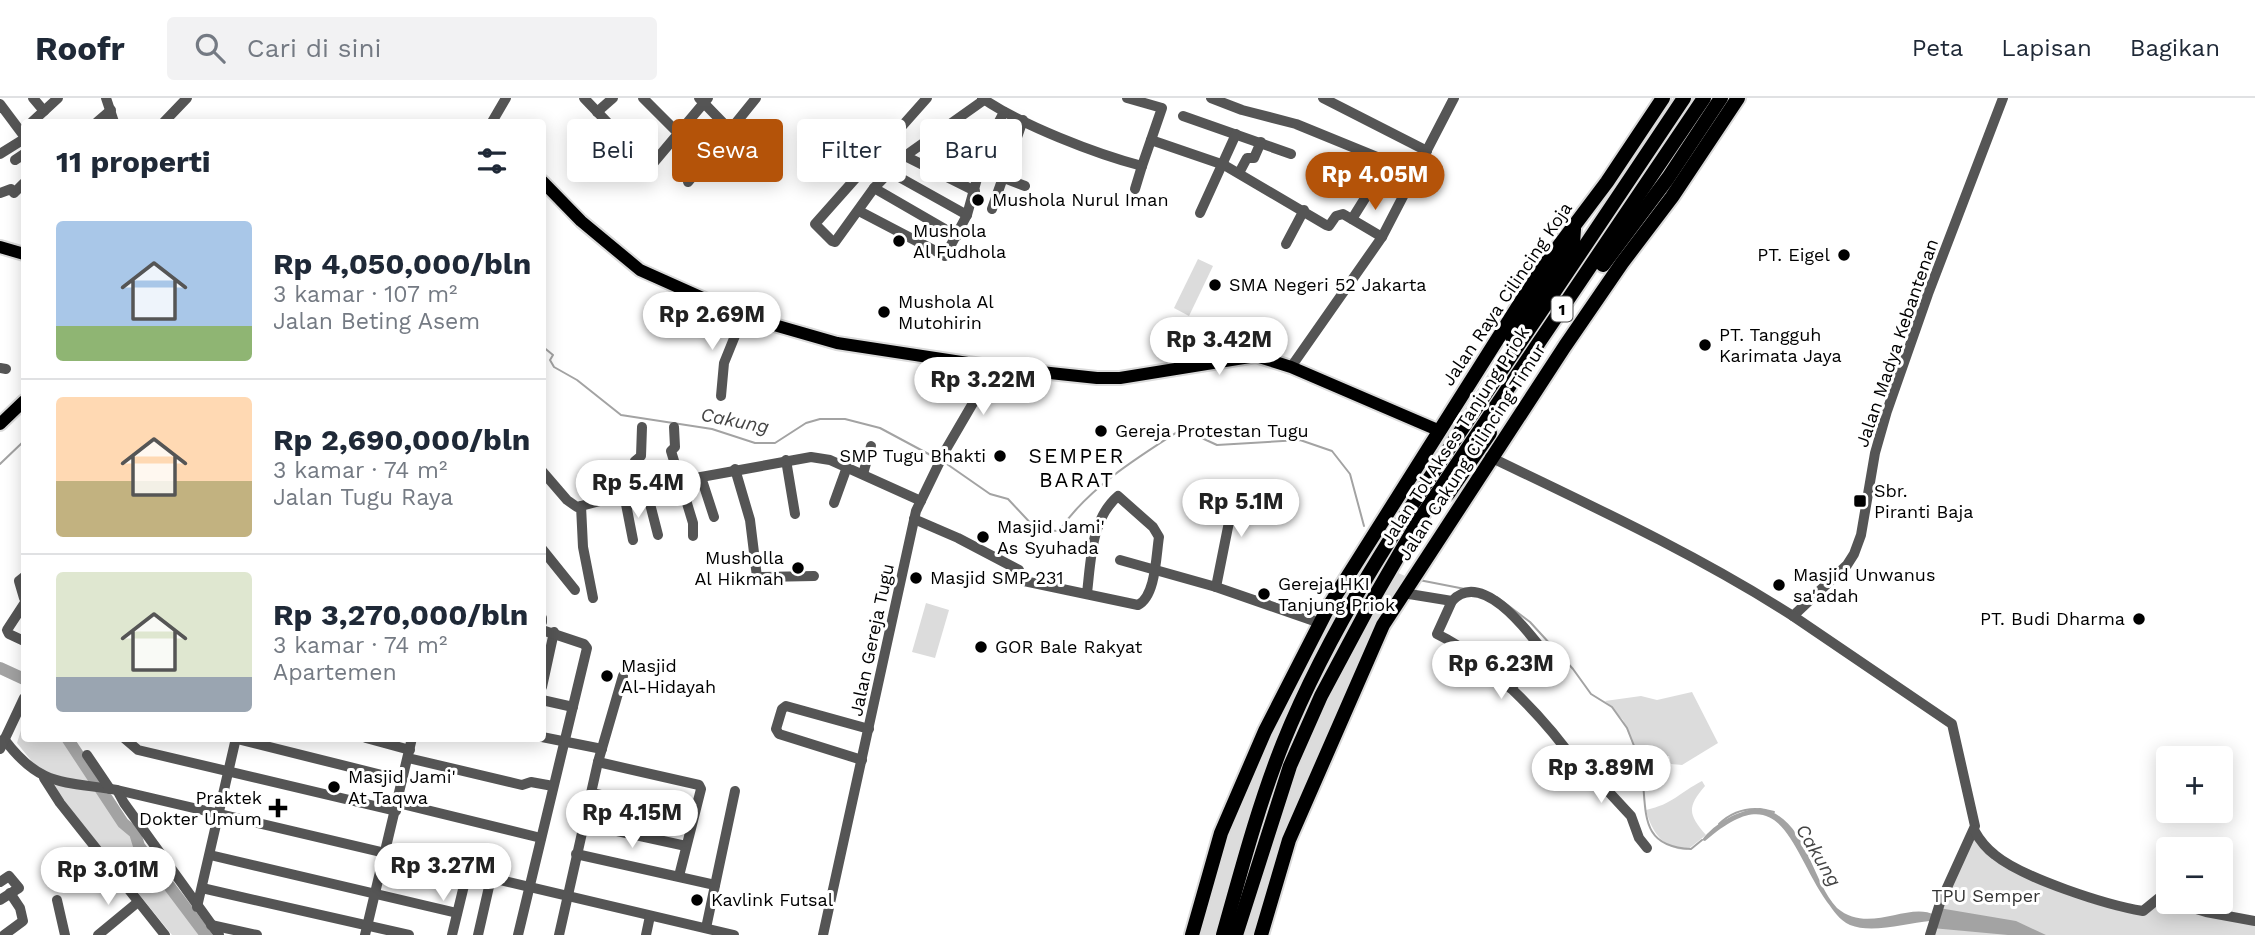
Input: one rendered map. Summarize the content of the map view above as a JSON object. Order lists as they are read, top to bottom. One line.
{"streets":{"highway":["Jalan Raya Cilincing Koja","1","Jalan Tol Akses Tanjung Priok","Jalan Cakung Cilincing Timur"],"street":["Jalan Madya Kebantenan","Jalan Gereja Tugu"]},"districts":["SEMPER BARAT"],"water":["Cakung"],"parks":["TPU Semper"],"places":{"other":["Mushola Nurul Iman","Mushola Al Fudhola","PT. Eigel","SMA Negeri 52 Jakarta","Mushola Al Mutohirin","PT. Tangguh Karimata Jaya","Gereja Protestan Tugu","SMP Tugu Bhakti","Masjid Jami' As Syuhada","Musholla Al Hikmah","Masjid SMP 231","Masjid Unwanus sa'adah","Gereja HKI Tanjung Priok","PT. Budi Dharma","GOR Bale Rakyat","Masjid Al-Hidayah","Masjid Jami' At Taqwa","Kavlink Futsal"],"transit":["Sbr. Piranti Baja"],"health":["Praktek Dokter Umum"]},"page":{"header":"Roofr","search":"Cari di sini","nav":["Peta","Lapisan","Bagikan"],"chip":["Beli","Sewa","Filter","Baru"],"heading":"11 properti","price":["Rp 4.05M","Rp 2.69M","Rp 3.42M","Rp 3.22M","Rp 5.4M","Rp 5.1M","Rp 6.23M","Rp 3.89M","Rp 4.15M","Rp 3.27M","Rp 3.01M"],"list":[{"name":"Rp 4,050,000/bln","note":"3 kamar · 107 m² · Jalan Beting Asem"},{"name":"Rp 2,690,000/bln","note":"3 kamar · 74 m² · Jalan Tugu Raya"},{"name":"Rp 3,270,000/bln","note":"3 kamar · 74 m² · Apartemen"}],"map_buttons":["+","−"]}}
